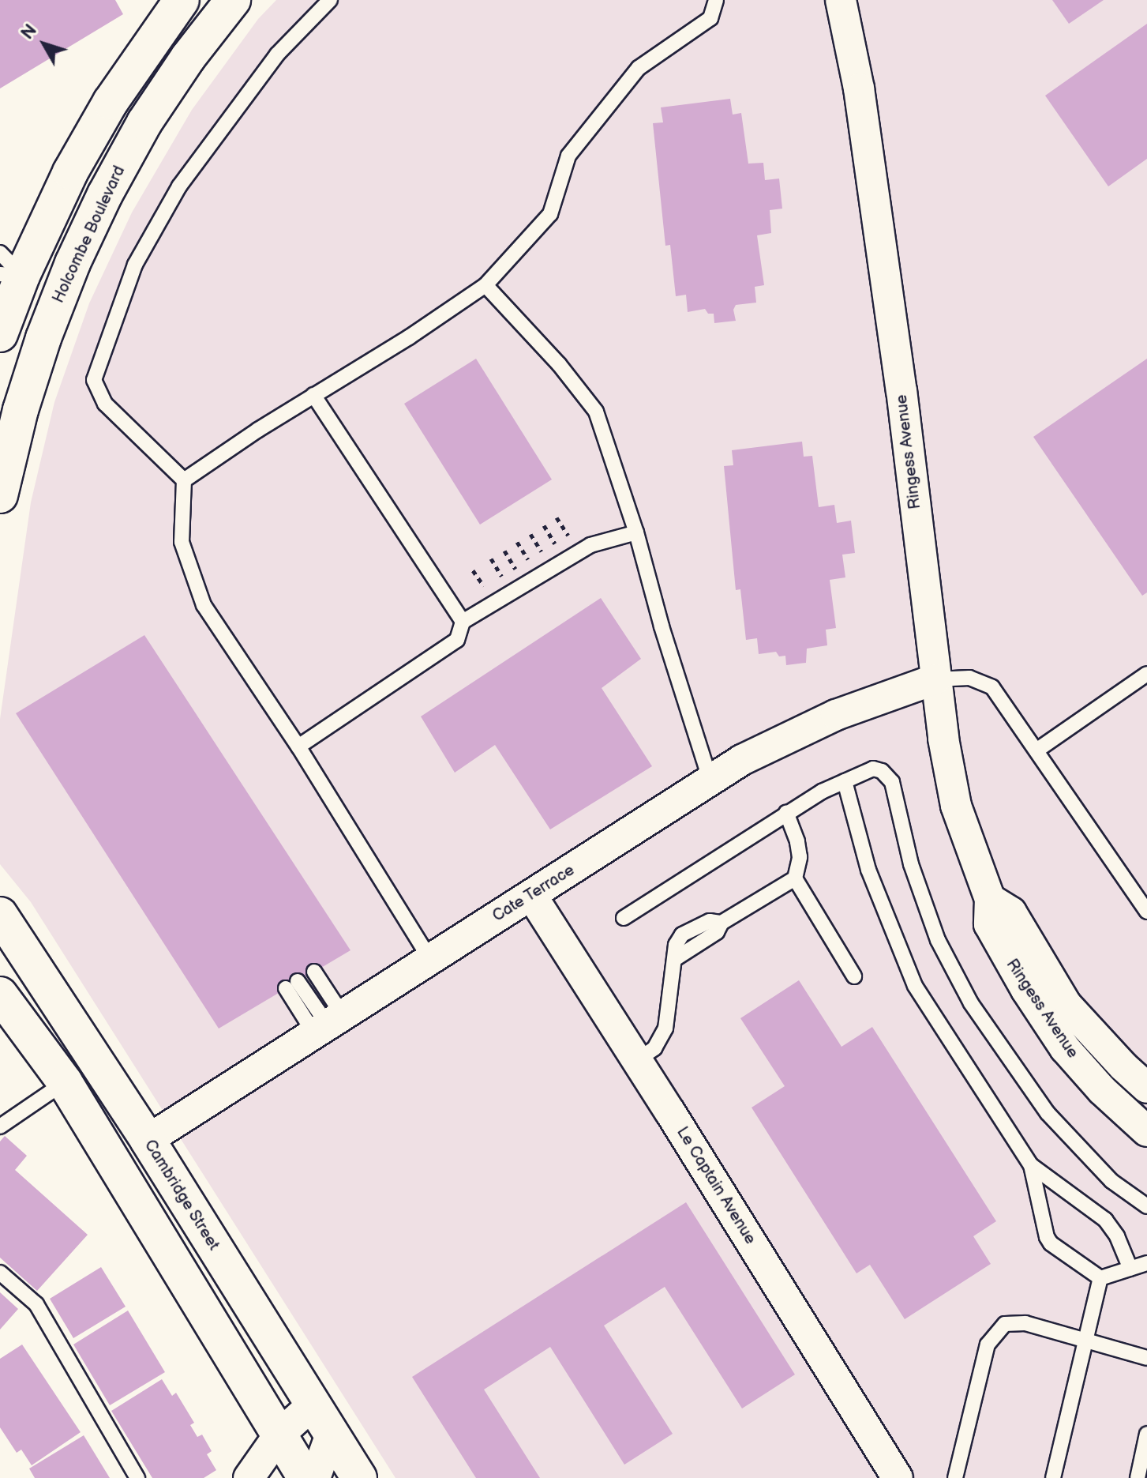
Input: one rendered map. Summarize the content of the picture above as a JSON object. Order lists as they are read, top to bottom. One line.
{"streets":{"street":["Holcombe Boulevard","Ringess Avenue","Cate Terrace","Le Captain Avenue","Cambridge Street"]},"crossings":[["Ringess Avenue","Cate Terrace"],["Cate Terrace","Le Captain Avenue"],["Cate Terrace","Cambridge Street"]],"north":"top left"}
